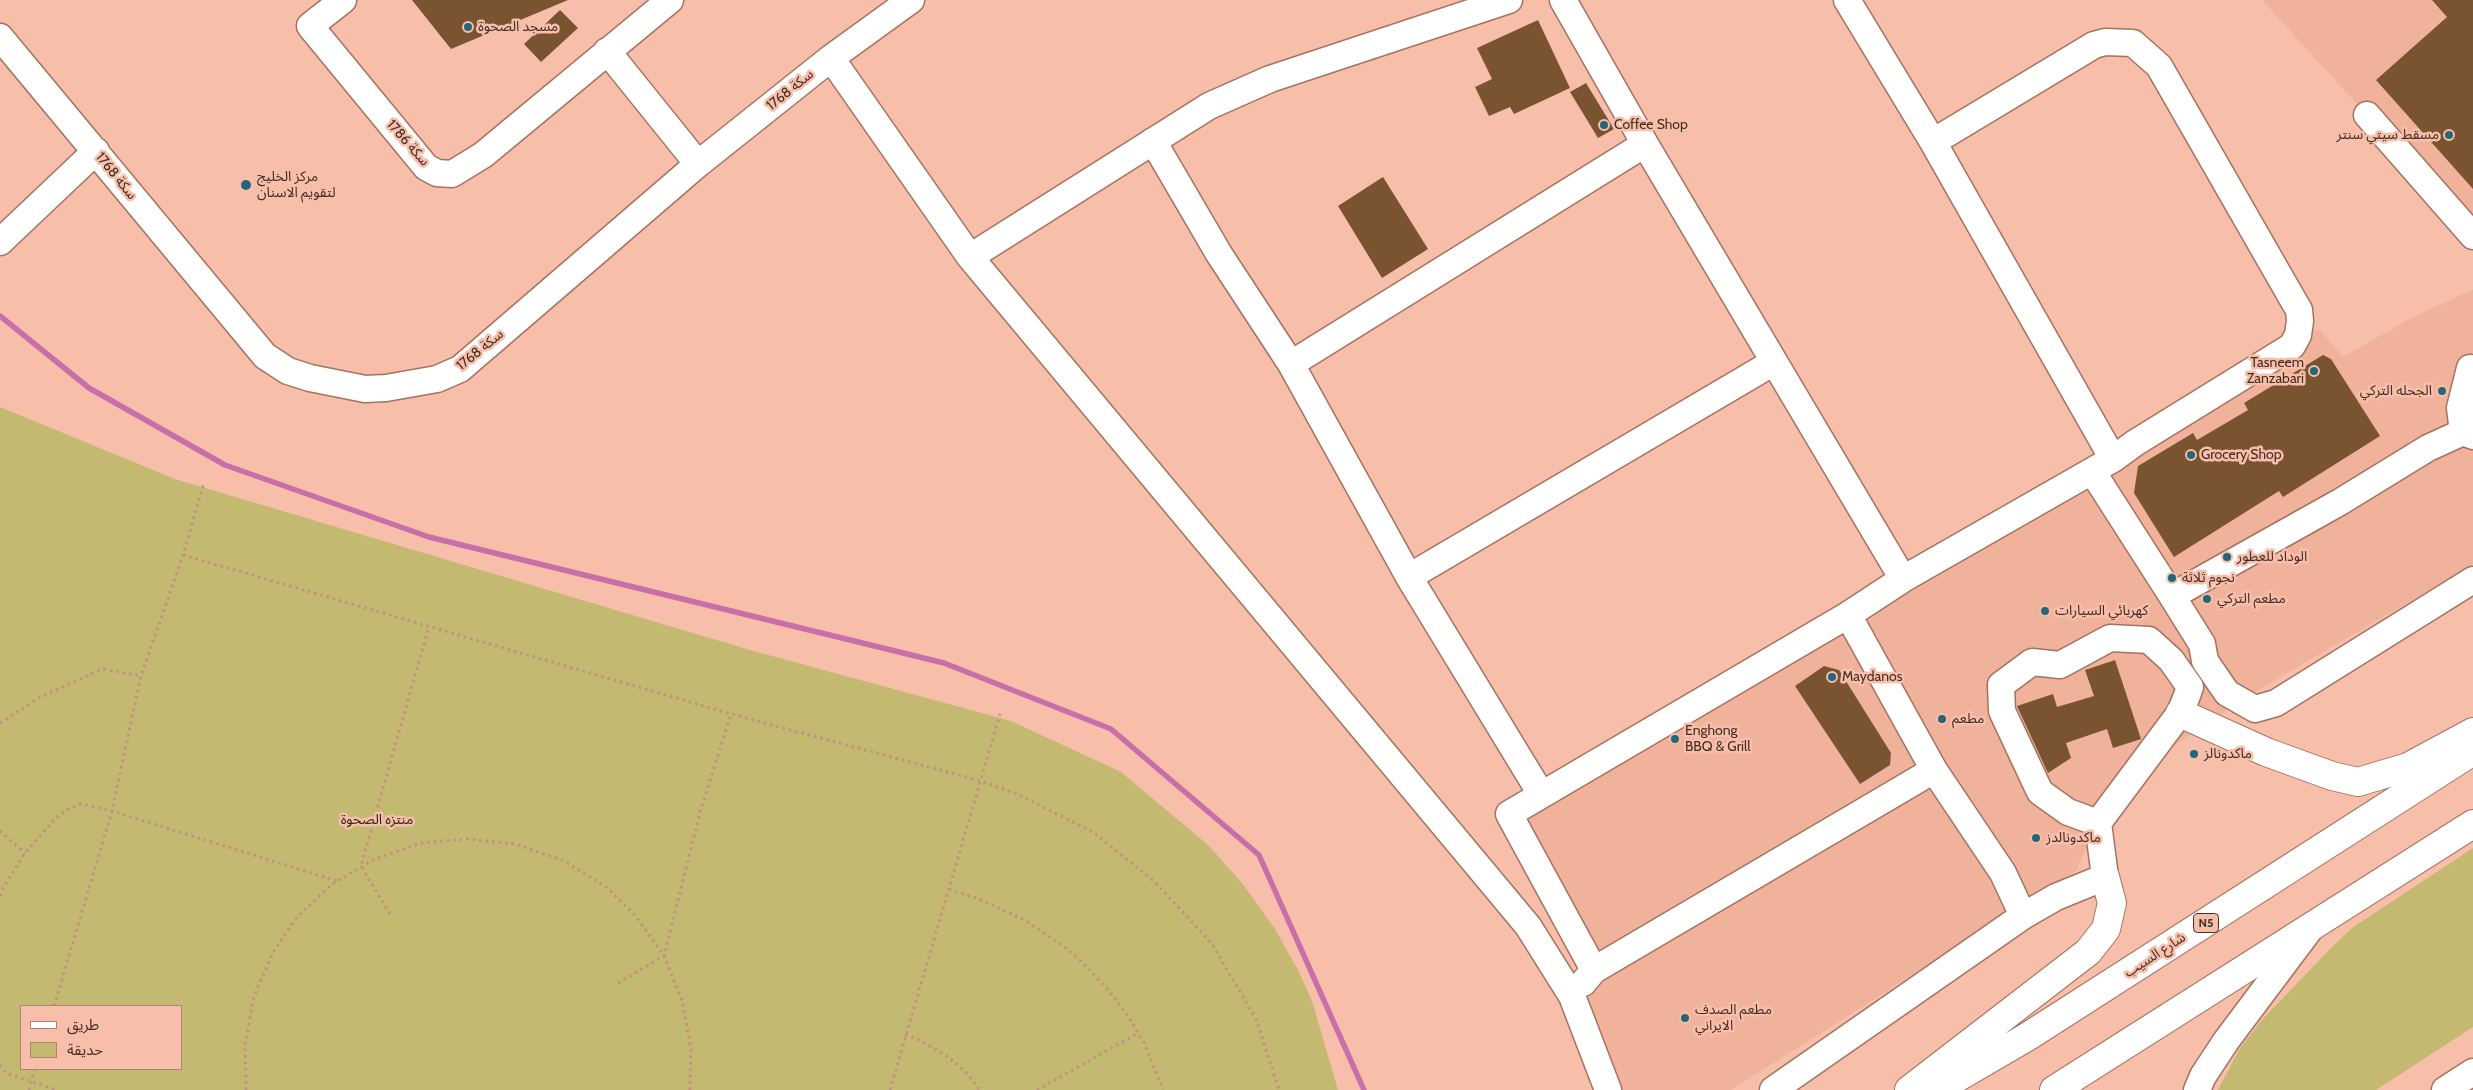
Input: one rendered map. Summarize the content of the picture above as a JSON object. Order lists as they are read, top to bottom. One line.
{"streets":{"highway":["N5","شارع السيب"],"street":["سكة 1768","سكة 1786"]},"parks":["منتزه الصحوة"],"places":["مسجد الصحوة","Coffee Shop","مسقط سيتي سنتر","مركز الخليج لتقويم الاسنان","Tasneem Zanzabari","الجحله التركي","Grocery Shop","الوداد للعطور","نجوم ثلاثة","مطعم التركي","كهربائي السيارات","Maydanos","مطعم","Enghong BBQ & Grill","ماكدونالز","ماكدونالدز","مطعم الصدف الايراني"],"legend":["طريق","حديقة"]}
